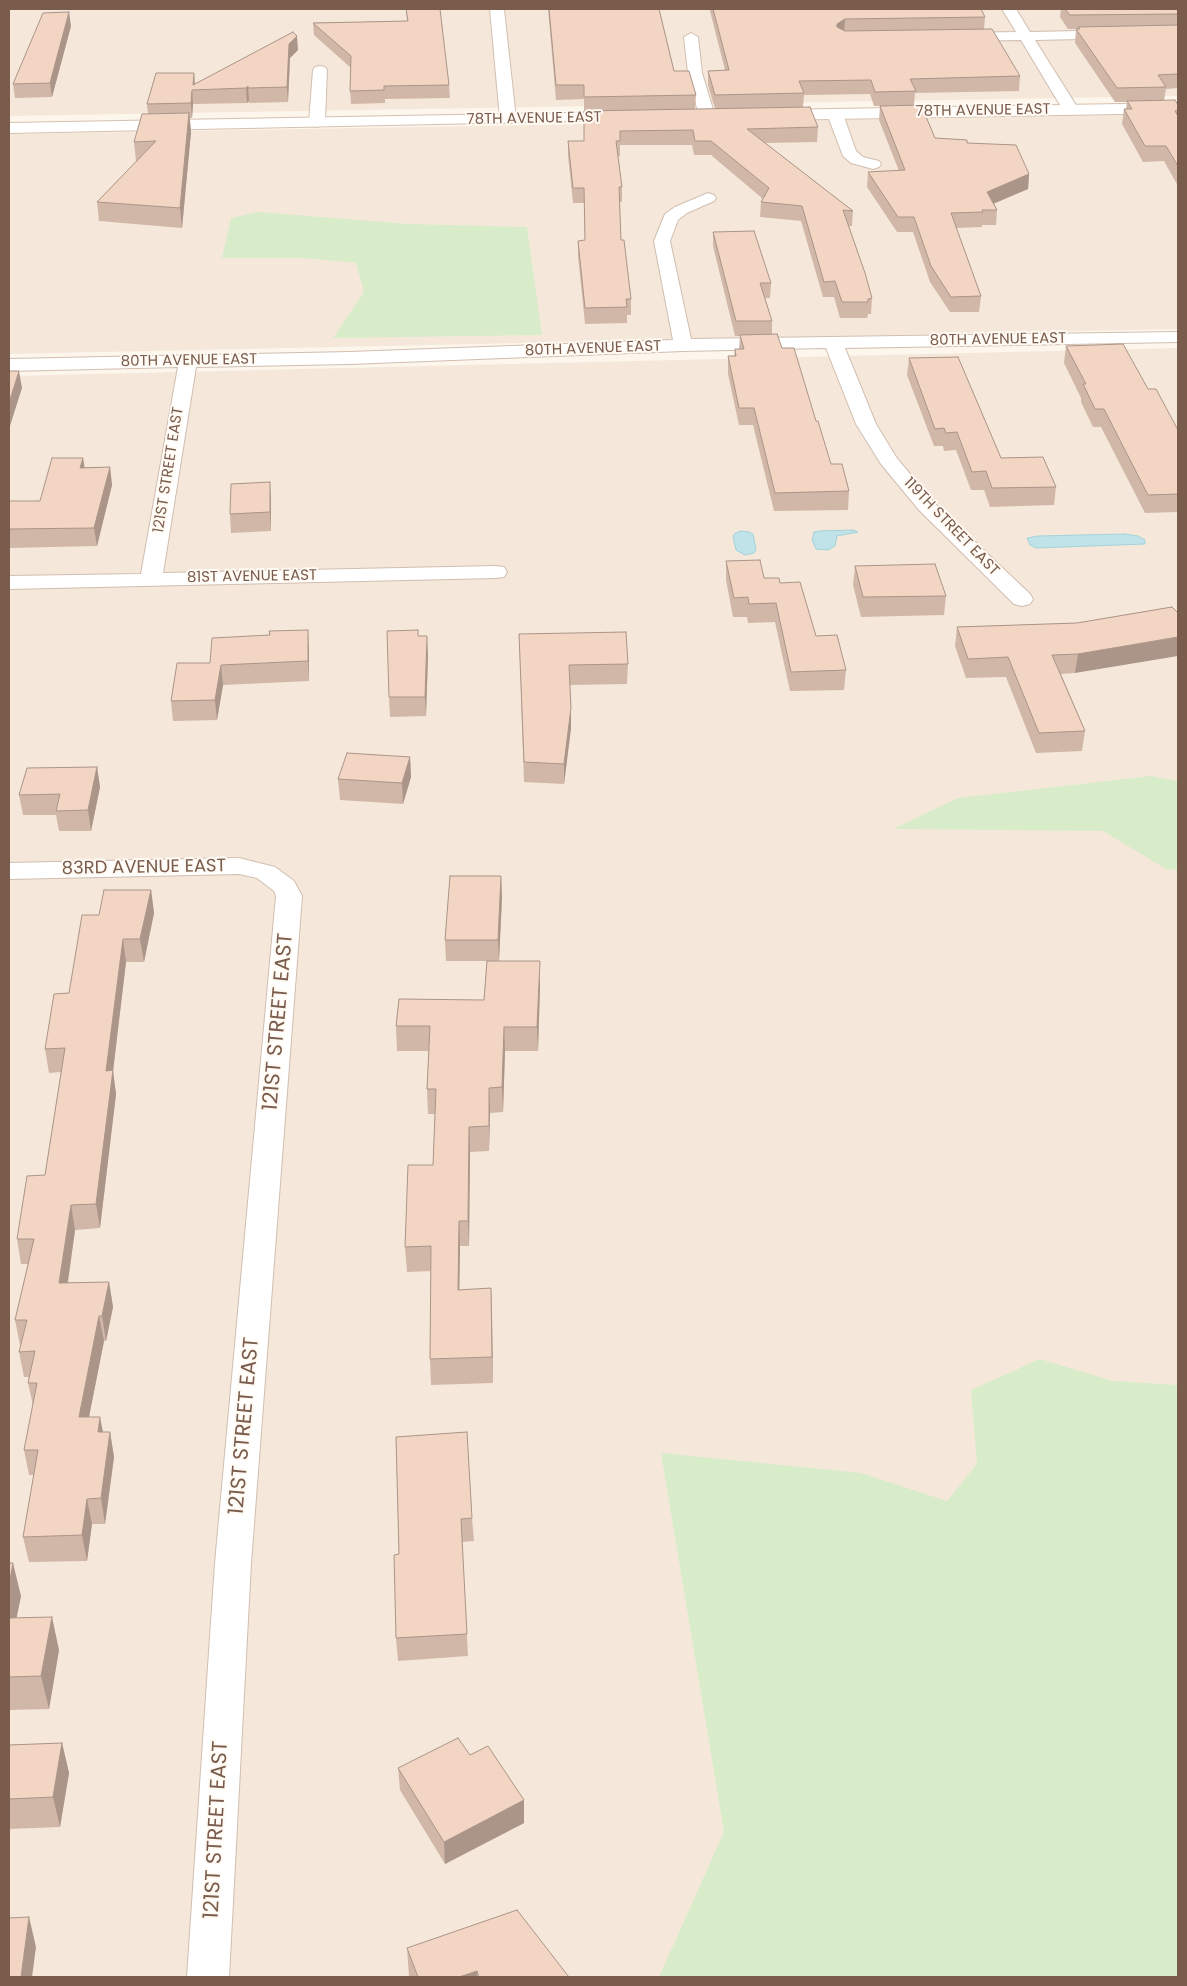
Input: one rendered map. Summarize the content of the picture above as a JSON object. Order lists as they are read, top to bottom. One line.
{"streets":{"street":["78TH AVENUE EAST","80TH AVENUE EAST","121ST STREET EAST","119TH STREET EAST","81ST AVENUE EAST","83RD AVENUE EAST"]},"crossings":[["80TH AVENUE EAST","121ST STREET EAST"],["80TH AVENUE EAST","119TH STREET EAST"],["121ST STREET EAST","81ST AVENUE EAST"],["121ST STREET EAST","83RD AVENUE EAST"]]}
